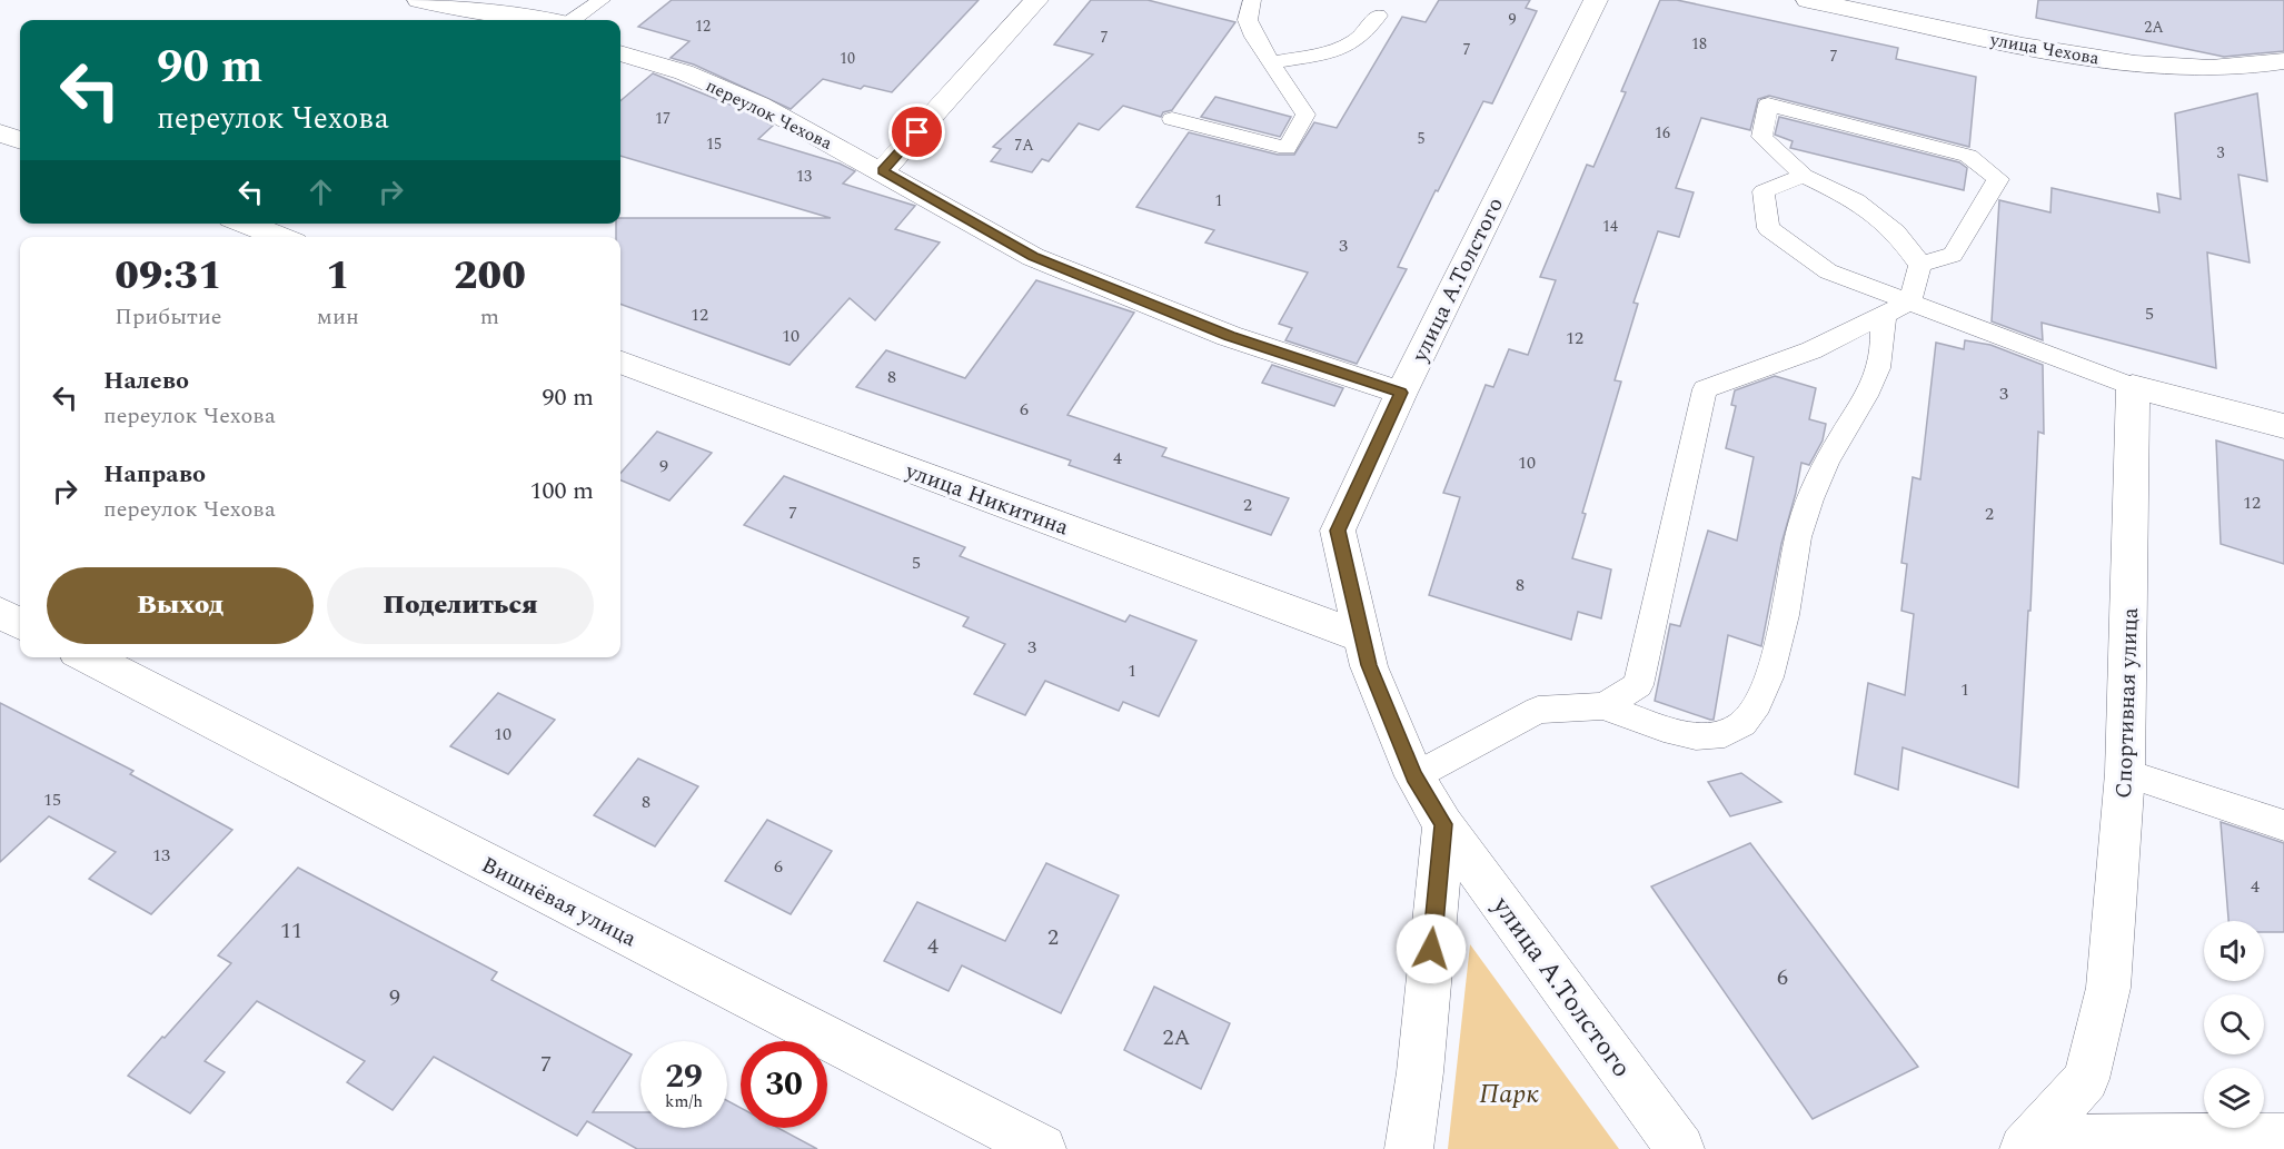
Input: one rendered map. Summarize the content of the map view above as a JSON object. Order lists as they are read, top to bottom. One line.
{"streets":{"street":["улица Чехова","переулок Чехова","улица А.Толстого","улица Никитина","Спортивная улица","Вишнёвая улица"]},"crossings":[["переулок Чехова","улица А.Толстого"],["улица А.Толстого","улица Никитина"]],"parks":["Парк"],"house_numbers":["9","12","2А","7","18","7","7","10","17","16","5","15","7А","3","13","1","14","3","5","12","10","12","8","3","6","4","10","9","12","2","7","2","5","8","3","1","1","10","15","8","13","6","4","11","2","4","6","9","2А","7"],"page":{"turn":["90 m","переулок Чехова"],"eta":["09:31","Прибытие","1","мин","200","m"],"list":[{"name":"Налево","note":"переулок Чехова","value":"90 m"},{"name":"Направо","note":"переулок Чехова","value":"100 m"}],"buttons":["Выход","Поделиться"],"speed":"29 km/h","limit":"30"}}
